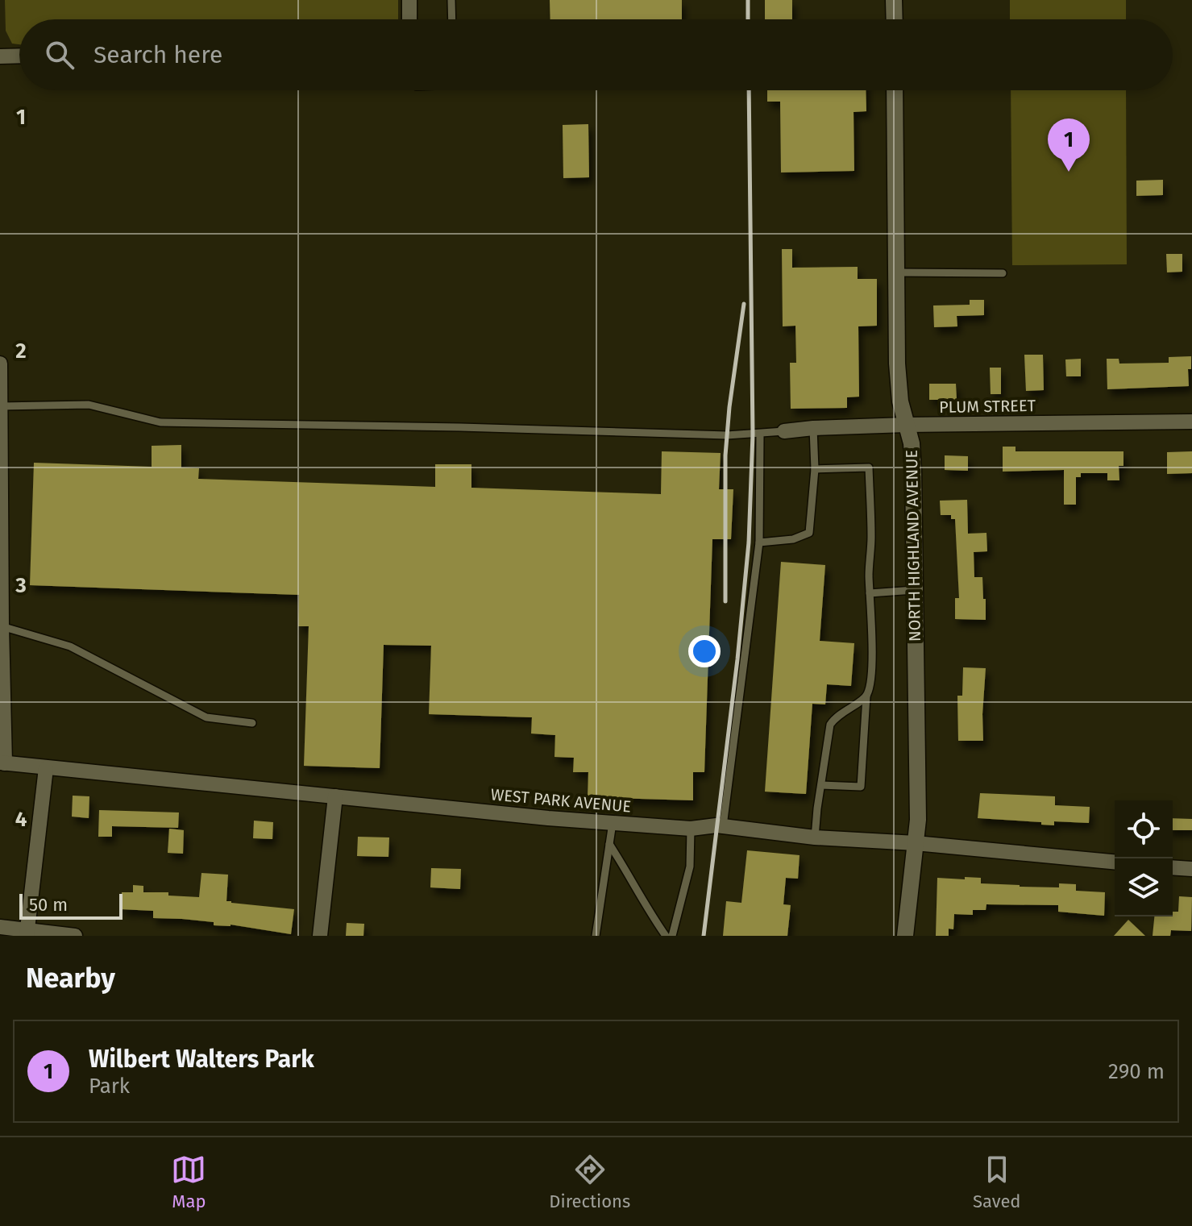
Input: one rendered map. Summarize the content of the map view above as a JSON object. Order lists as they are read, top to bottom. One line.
{"streets":{"street":["PLUM STREET","NORTH HIGHLAND AVENUE","WEST PARK AVENUE"]},"crossings":[["PLUM STREET","NORTH HIGHLAND AVENUE"],["NORTH HIGHLAND AVENUE","WEST PARK AVENUE"]],"scale_bar":"50 m","page":{"search":"Search here","pins":"1","scale":"50 m","heading":"Nearby","list":[{"mark":"1","name":"Wilbert Walters Park","note":"Park","value":"290 m"}],"nav":["Map","Directions","Saved"]},"grid":{"rows":["1","2","3","4"]}}
